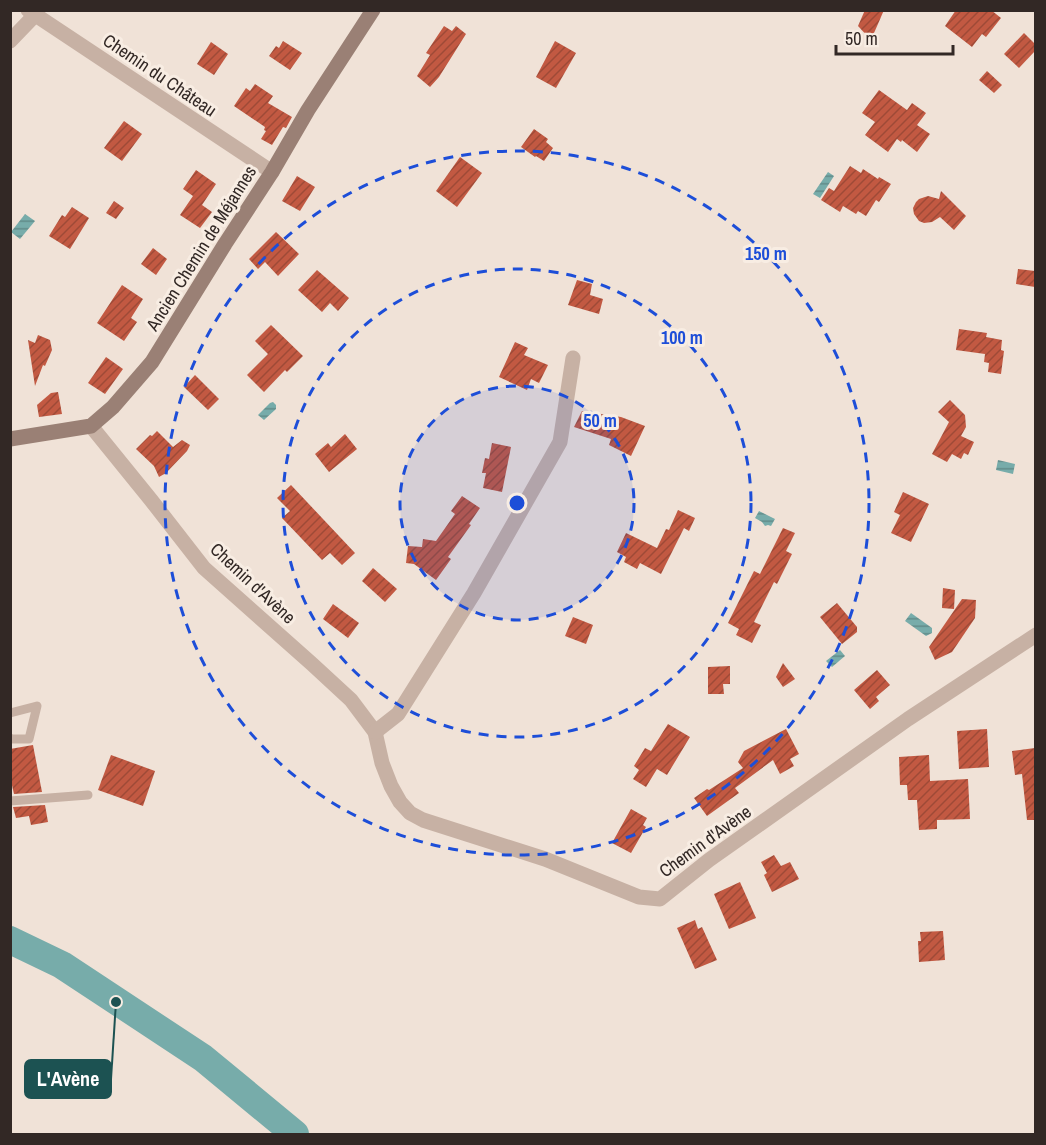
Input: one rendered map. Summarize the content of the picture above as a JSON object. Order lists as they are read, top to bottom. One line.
{"streets":{"street":["Chemin du Château","Ancien Chemin de Méjannes","Chemin d'Avène"]},"crossings":[["Chemin du Château","Ancien Chemin de Méjannes"],["Ancien Chemin de Méjannes","Chemin d'Avène"]],"places":["L'Avène"],"scale_bar":"50 m","rings":["150 m","100 m","50 m"]}
